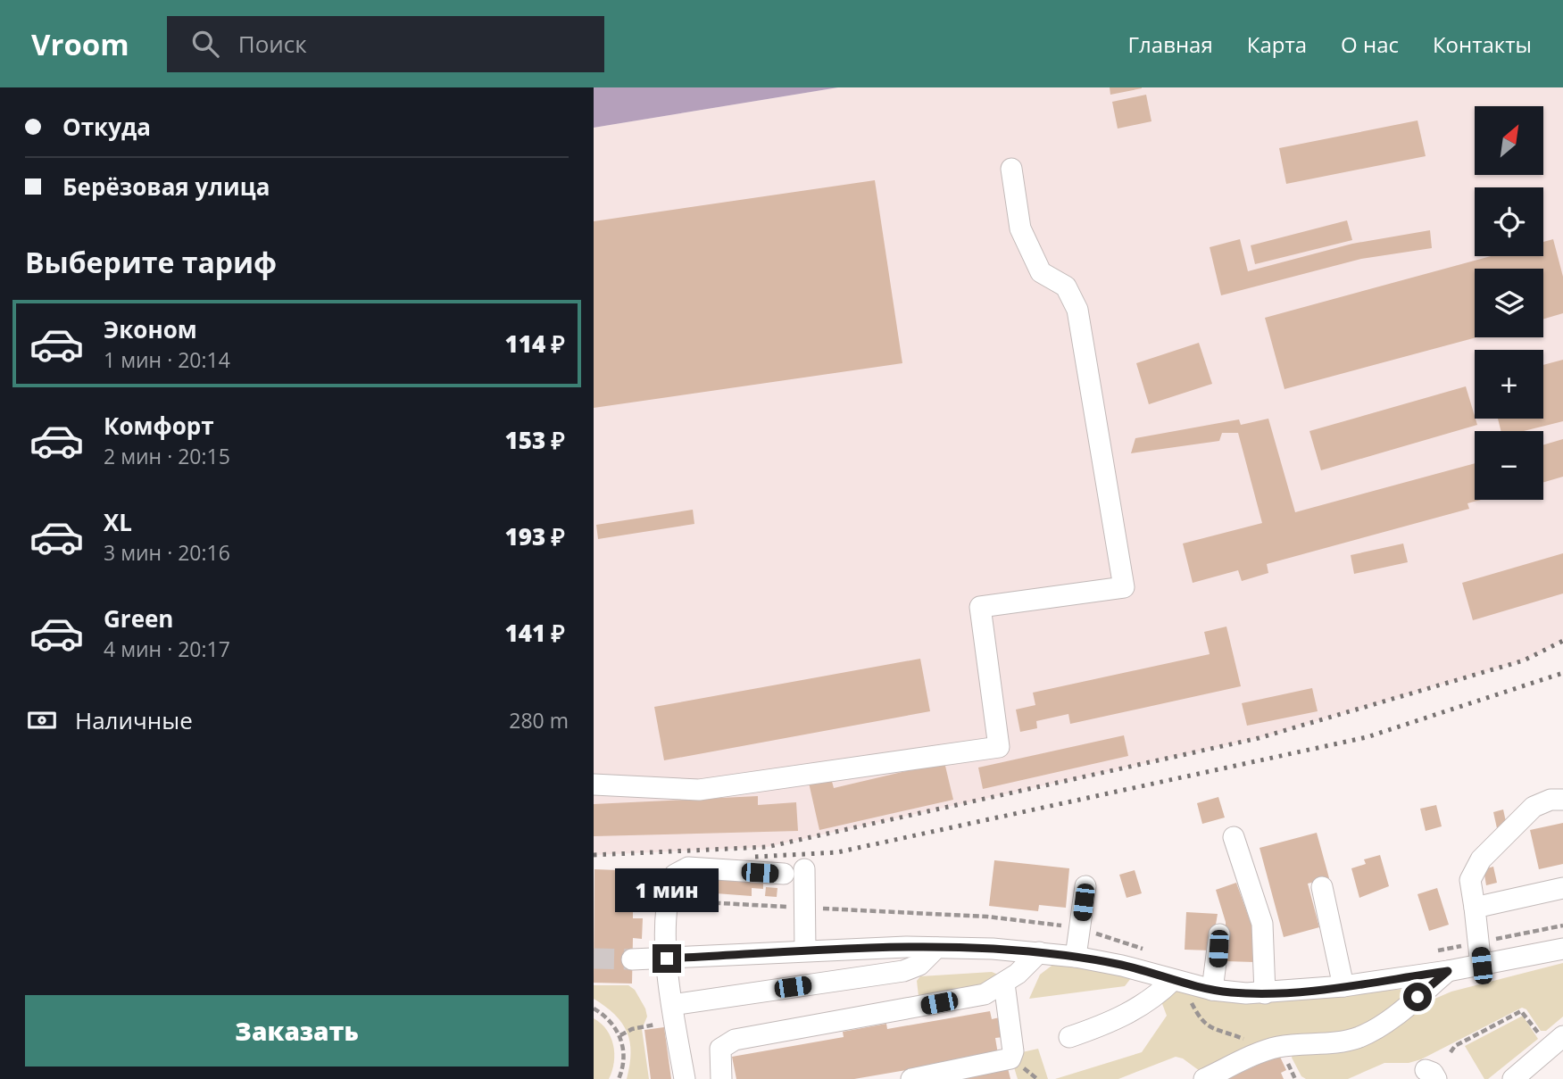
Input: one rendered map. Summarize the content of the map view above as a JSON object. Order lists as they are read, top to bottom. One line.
{"north":"top right","page":{"header":"Vroom","search":"Поиск","nav":["Главная","Карта","О нас","Контакты"],"banner":["Откуда","Берёзовая улица"],"map_buttons":["+","−"],"heading":"Выберите тариф","list":[{"name":"Эконом","note":"1 мин · 20:14","value":"114 ₽"},{"name":"Комфорт","note":"2 мин · 20:15","value":"153 ₽"},{"name":"XL","note":"3 мин · 20:16","value":"193 ₽"},{"name":"Green","note":"4 мин · 20:17","value":"141 ₽"}],"pay":["Наличные","280 m"],"bubble":"1 мин","buttons":"Заказать"}}
